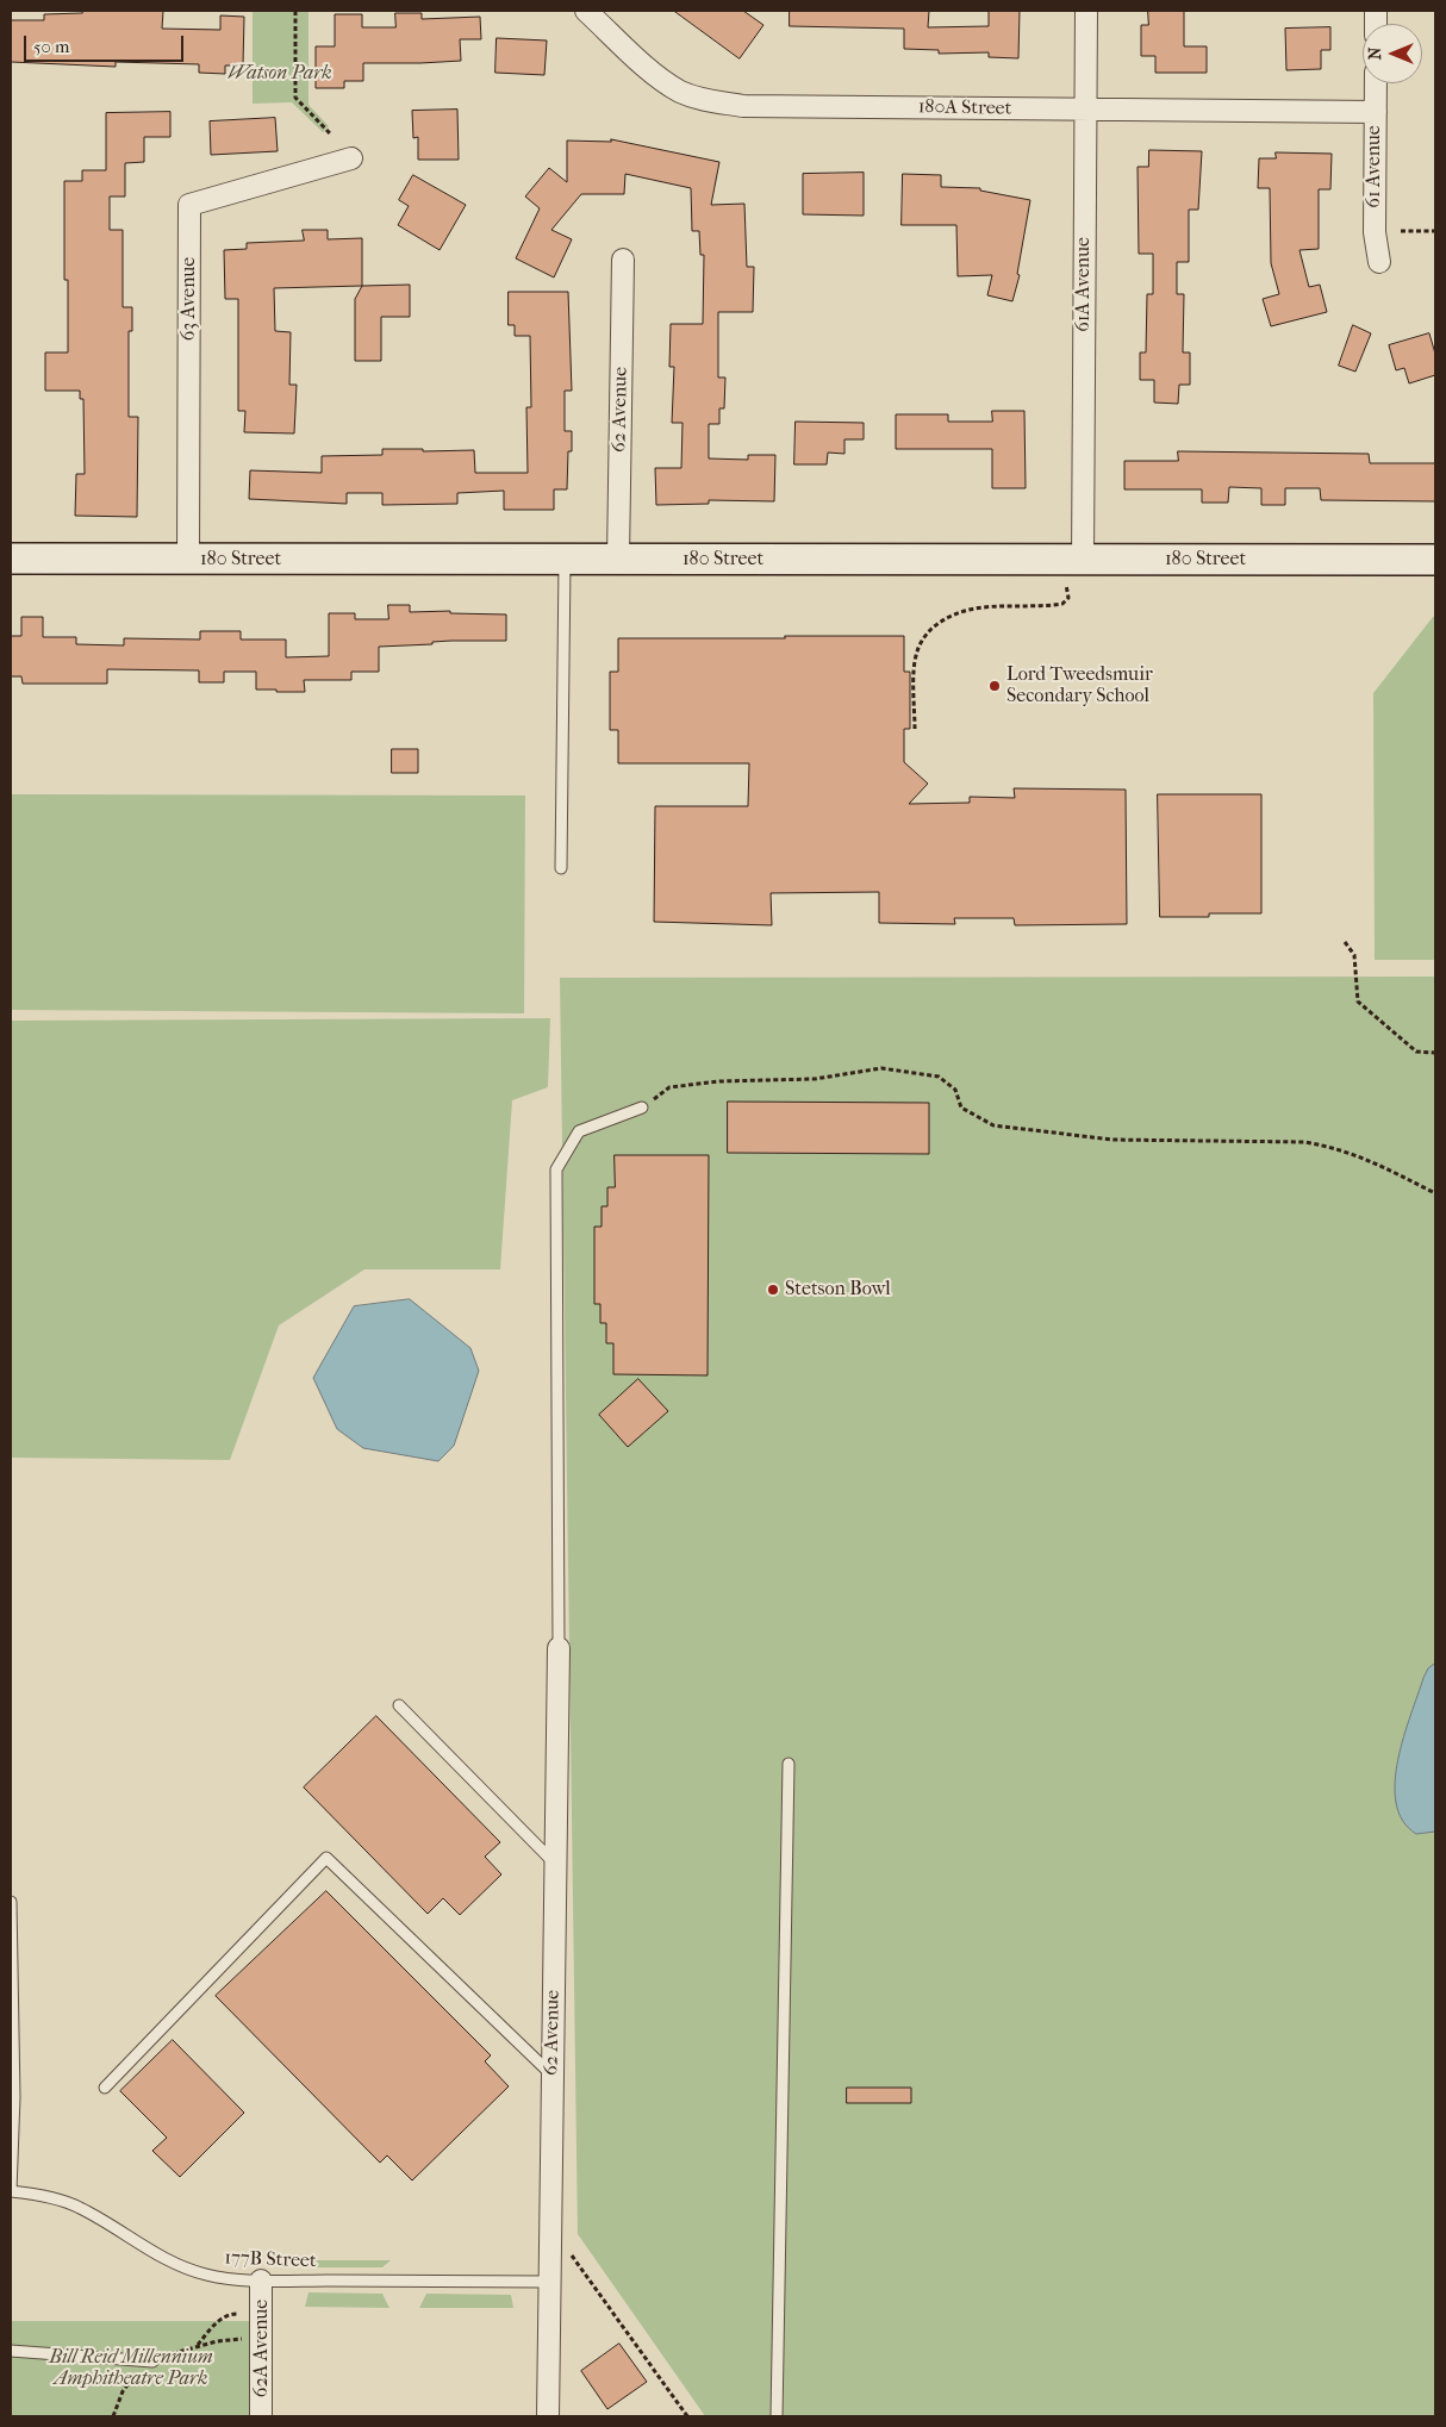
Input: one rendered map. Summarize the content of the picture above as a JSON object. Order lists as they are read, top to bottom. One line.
{"streets":{"street":["180A Street","61 Avenue","61A Avenue","63 Avenue","62 Avenue","180 Street","62A Avenue"],"lane":["177B Street"]},"crossings":[["180A Street","61 Avenue"],["180A Street","61A Avenue"],["61A Avenue","180 Street"],["63 Avenue","180 Street"],["62 Avenue","180 Street"],["62 Avenue","177B Street"],["177B Street","62A Avenue"]],"parks":["Watson Park","Bill Reid Millennium Amphitheatre Park"],"places":["Lord Tweedsmuir Secondary School","Stetson Bowl"],"scale_bar":"50 m","north":"left"}
